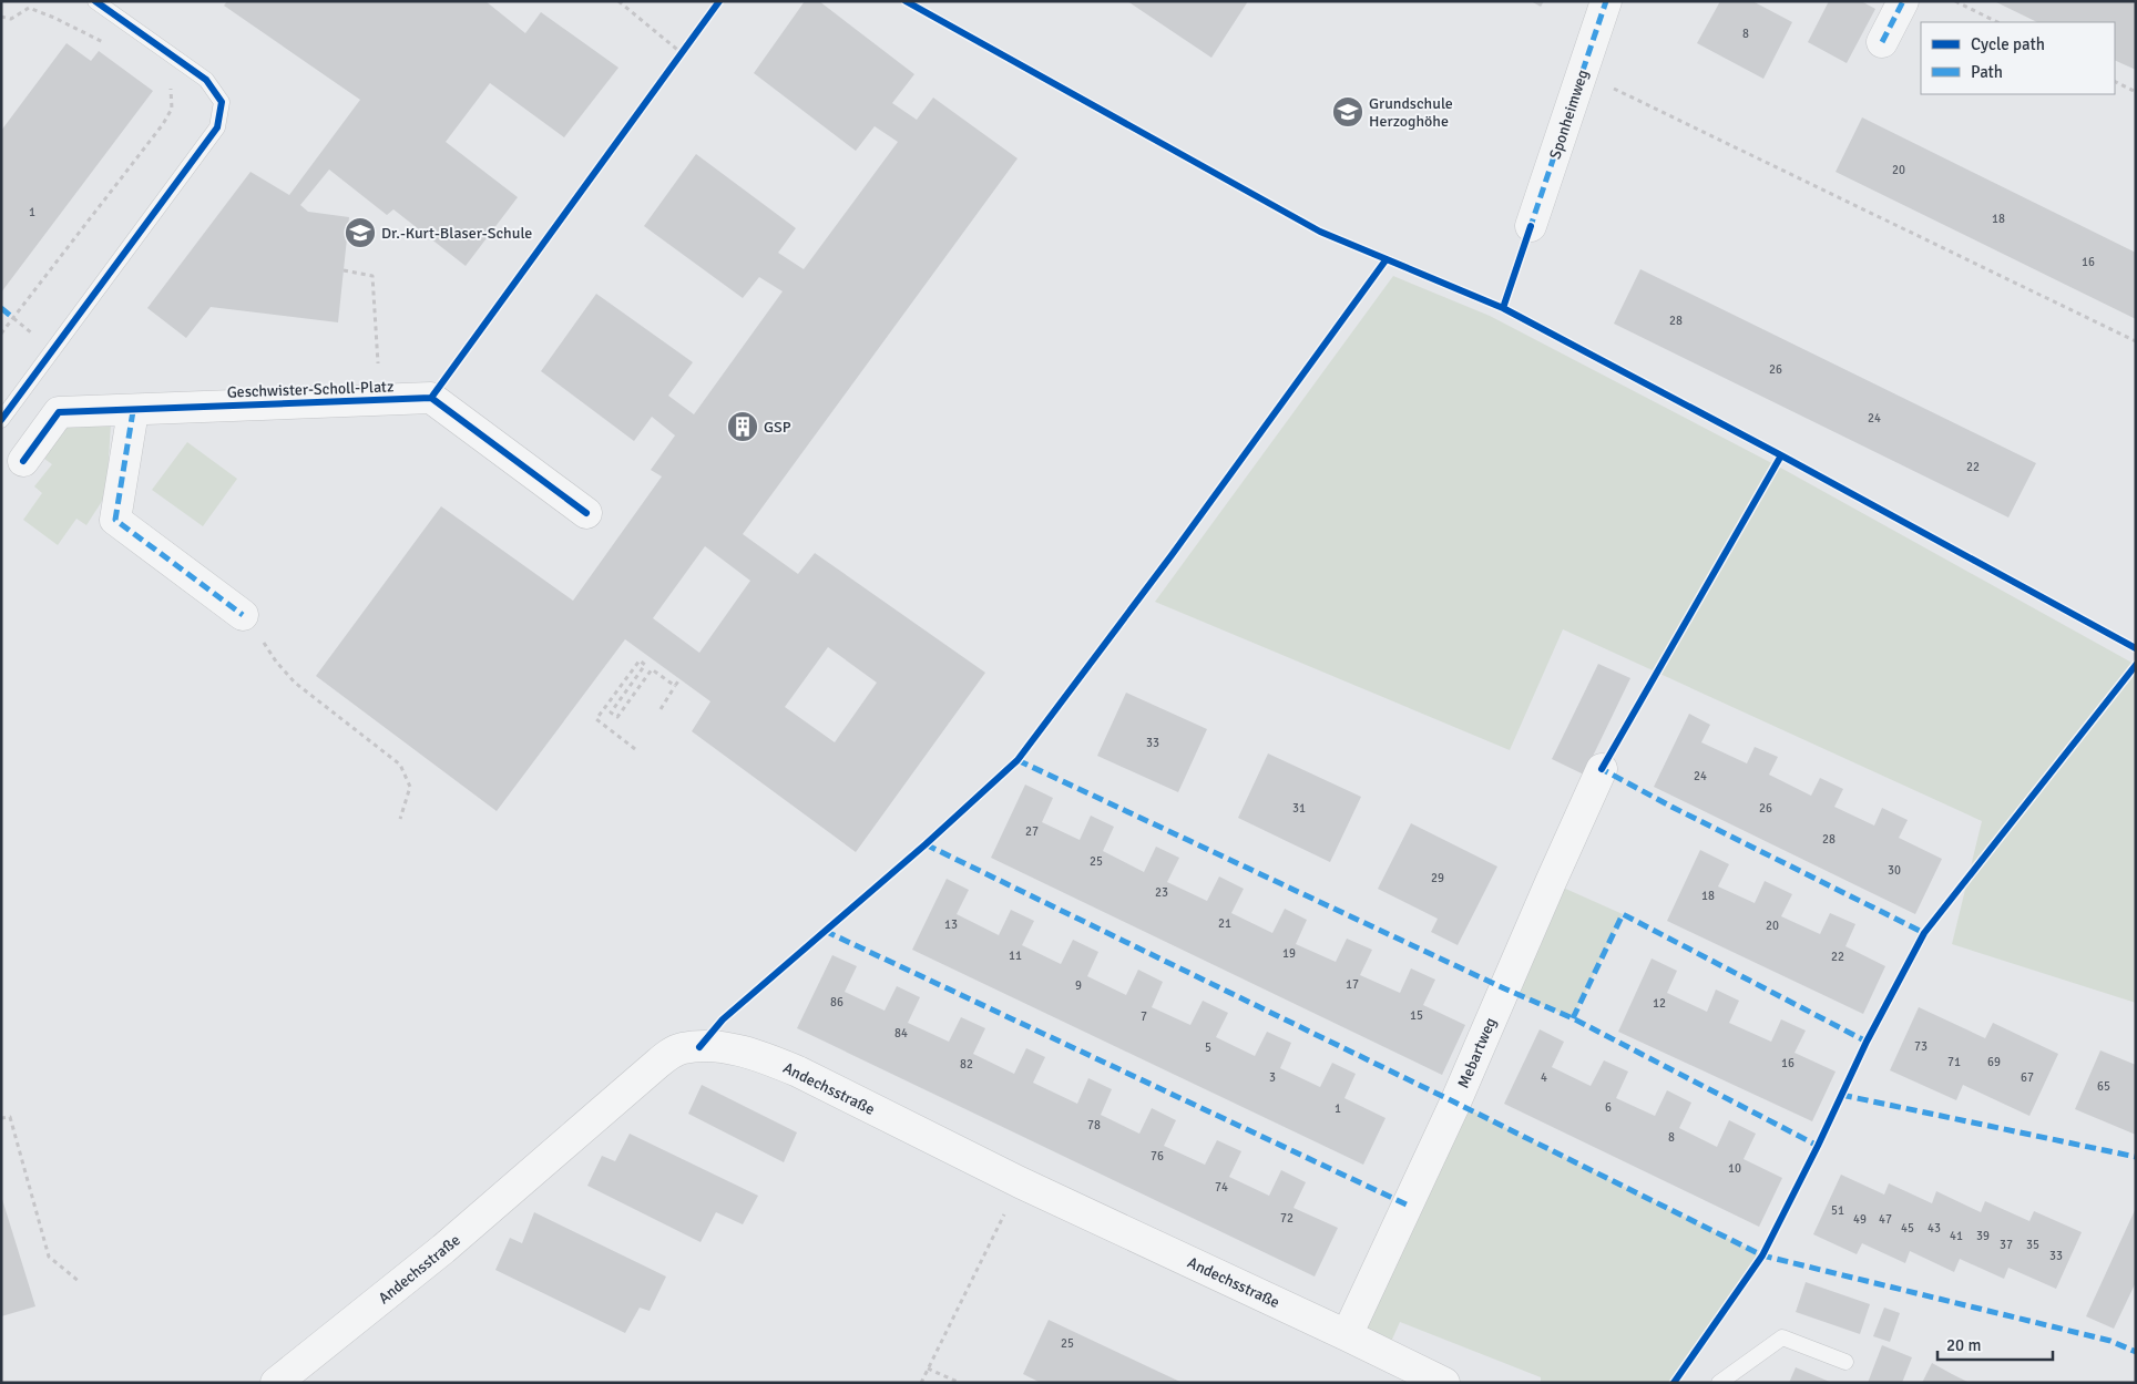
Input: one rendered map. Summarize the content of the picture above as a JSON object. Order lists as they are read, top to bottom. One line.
{"streets":{"street":["Sponheimweg","Geschwister-Scholl-Platz","Mebartweg","Andechsstraße"]},"crossings":[["Mebartweg","Andechsstraße"]],"places":{"school or university":["Grundschule Herzoghöhe","Dr.-Kurt-Blaser-Schule"],"building":["GSP"]},"house_numbers":["8","20","1","18","16","28","26","24","22","33","24","31","26","27","28","25","30","29","23","18","21","13","20","19","11","22","17","9","86","12","15","7","84","73","5","71","69","16","82","3","4","67","65","6","1","78","8","76","10","74","51","72","49","47","45","43","41","39","37","35","33","25"],"legend":["Cycle path","Path"],"scale_bar":"20 m"}
